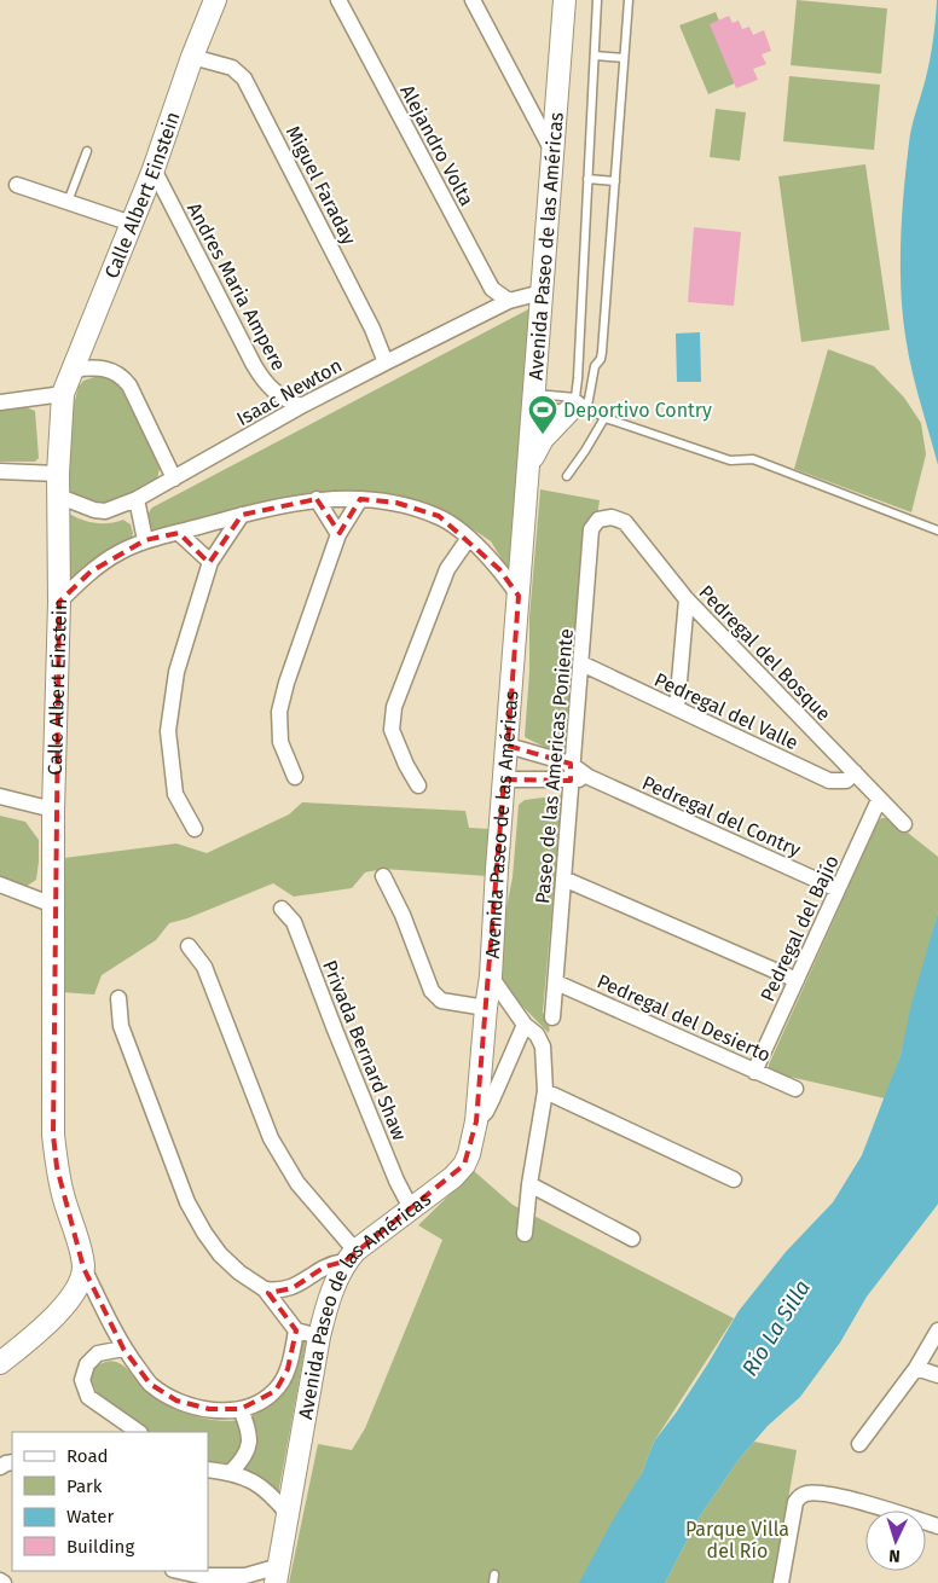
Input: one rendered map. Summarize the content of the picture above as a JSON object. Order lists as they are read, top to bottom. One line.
{"streets":{"street":["Alejandro Volta","Miguel Faraday","Calle Albert Einstein","Avenida Paseo de las Américas","Andres Maria Ampere","Isaac Newton","Pedregal del Bosque","Pedregal del Valle","Paseo de las Americas Poniente","Pedregal del Contry","Pedregal del Bajío","Pedregal del Desierto","Privada Bernard Shaw"]},"crossings":[["Alejandro Volta","Isaac Newton"],["Miguel Faraday","Calle Albert Einstein"],["Miguel Faraday","Isaac Newton"],["Calle Albert Einstein","Andres Maria Ampere"],["Calle Albert Einstein","Isaac Newton"],["Avenida Paseo de las Américas","Isaac Newton"],["Avenida Paseo de las Américas","Pedregal del Contry"],["Avenida Paseo de las Américas","Privada Bernard Shaw"],["Andres Maria Ampere","Isaac Newton"],["Pedregal del Bosque","Pedregal del Valle"],["Pedregal del Bosque","Paseo de las Americas Poniente"],["Pedregal del Bosque","Pedregal del Bajío"],["Pedregal del Valle","Paseo de las Americas Poniente"],["Paseo de las Americas Poniente","Pedregal del Contry"],["Paseo de las Americas Poniente","Pedregal del Desierto"],["Pedregal del Contry","Pedregal del Bajío"],["Pedregal del Bajío","Pedregal del Desierto"]],"water":["Río La Silla"],"parks":["Parque Villa del Río"],"places":{"sports":["Deportivo Contry"]},"legend":["Road","Park","Water","Building"],"north":"bottom"}
